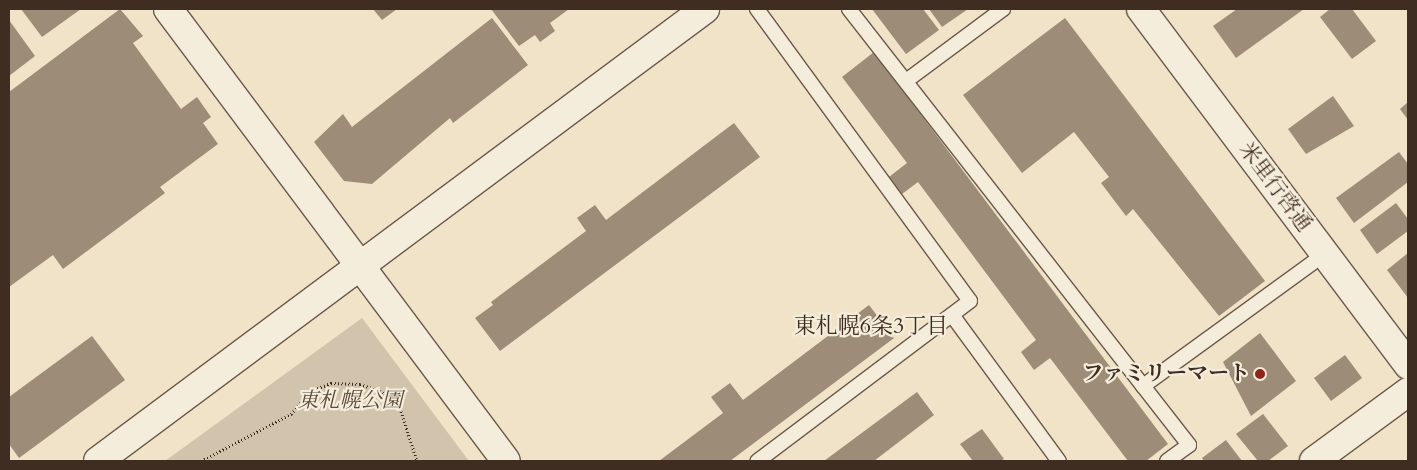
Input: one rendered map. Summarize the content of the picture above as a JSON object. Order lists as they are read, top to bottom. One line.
{"streets":{"street":["米里行啓通"]},"districts":["東札幌6条3丁目"],"parks":["東札幌公園"],"places":["ファミリーマート"]}
